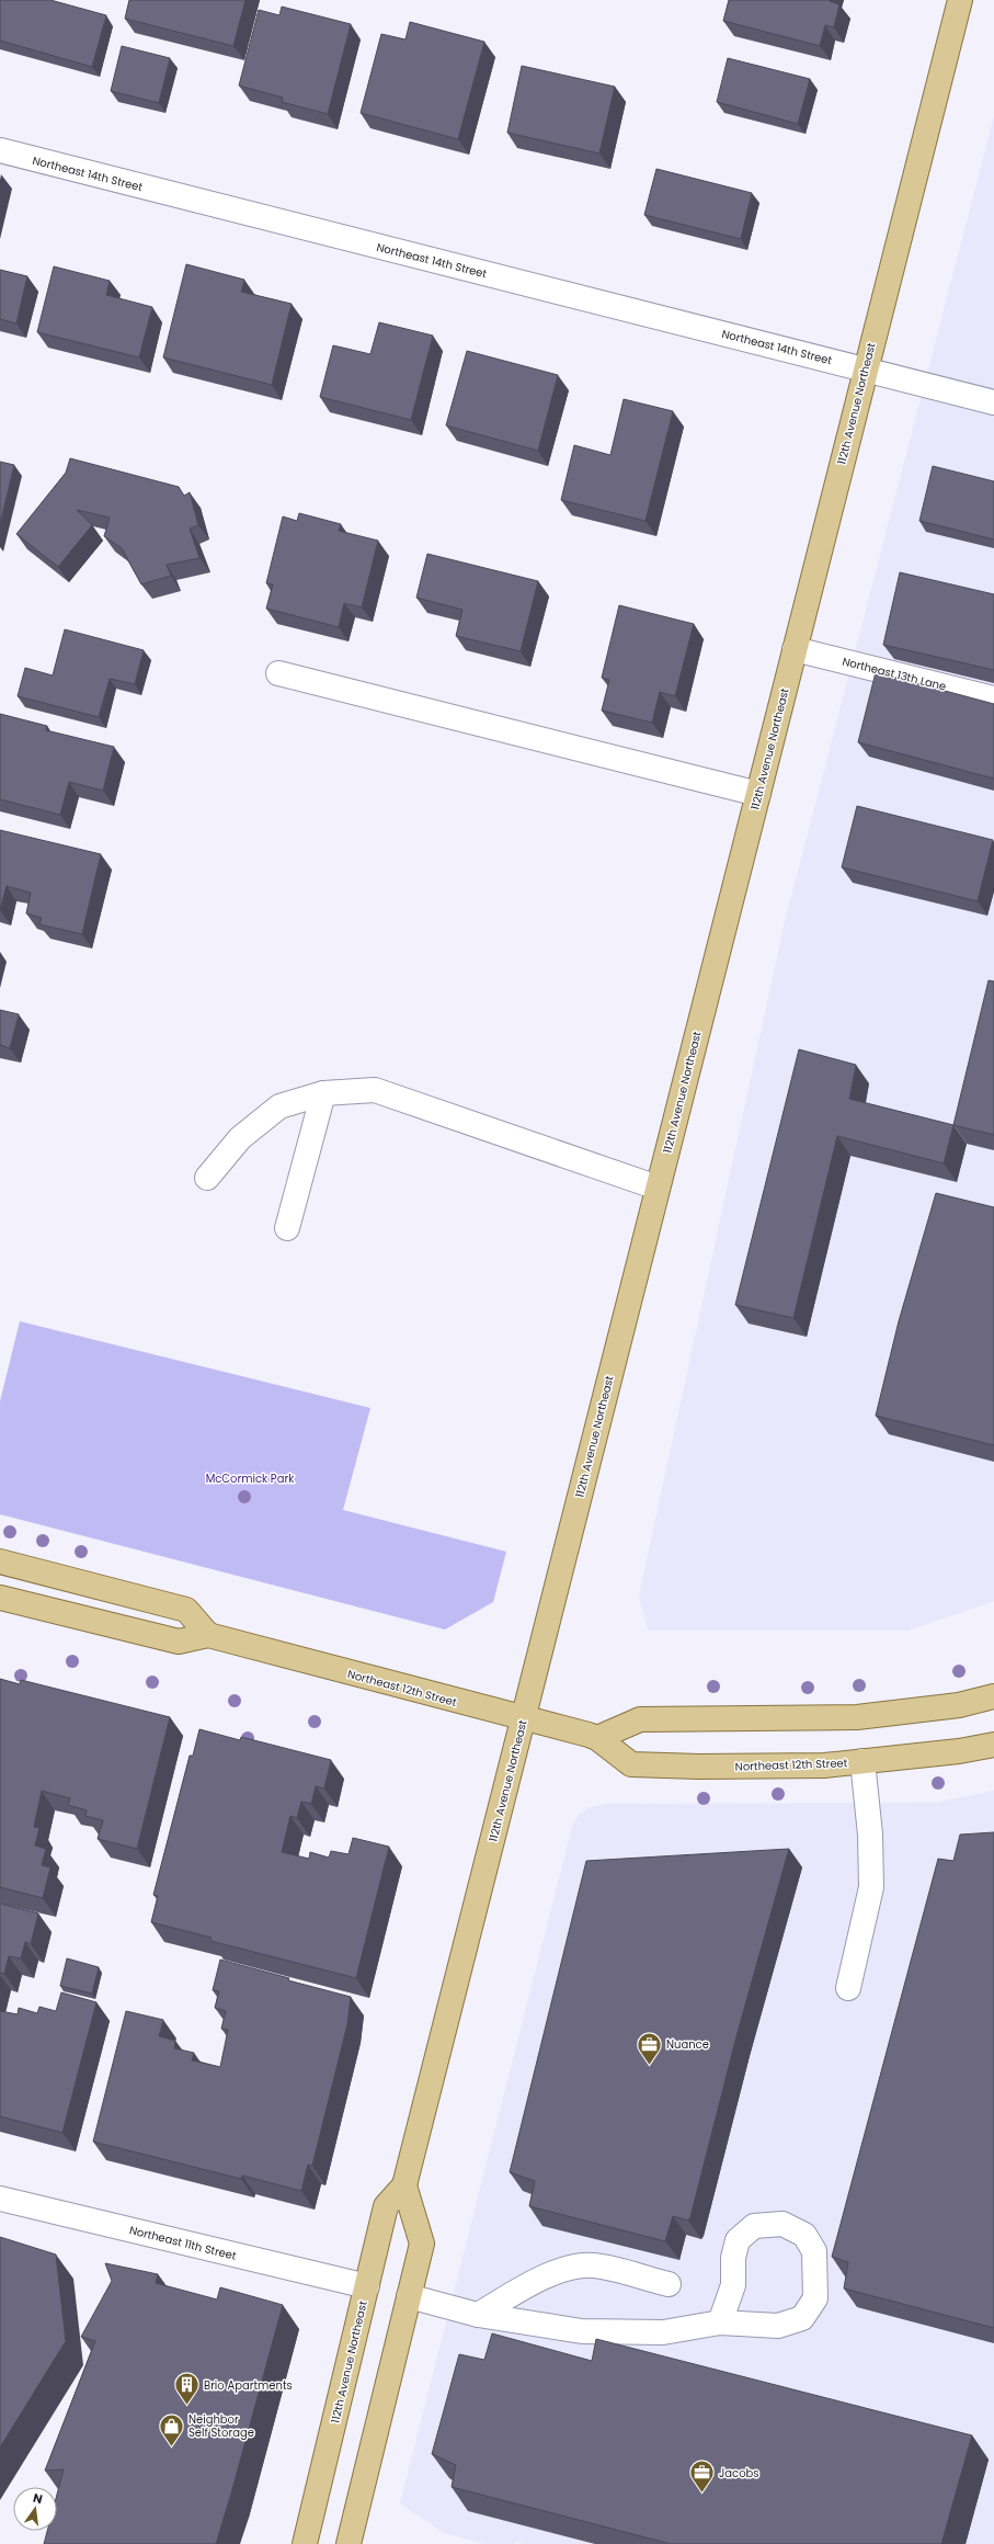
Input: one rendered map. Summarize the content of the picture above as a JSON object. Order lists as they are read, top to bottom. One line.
{"streets":{"main road":["112th Avenue Northeast","Northeast 12th Street"],"street":["Northeast 14th Street","Northeast 13th Lane","Northeast 11th Street"]},"crossings":[["Northeast 14th Street","112th Avenue Northeast"],["112th Avenue Northeast","Northeast 13th Lane"],["112th Avenue Northeast","Northeast 12th Street"],["112th Avenue Northeast","Northeast 11th Street"]],"parks":["McCormick Park"],"places":{"office":["Nuance","Jacobs"],"building":["Brio Apartments"],"shop":["Neighbor Self Storage"]},"north":"top"}
